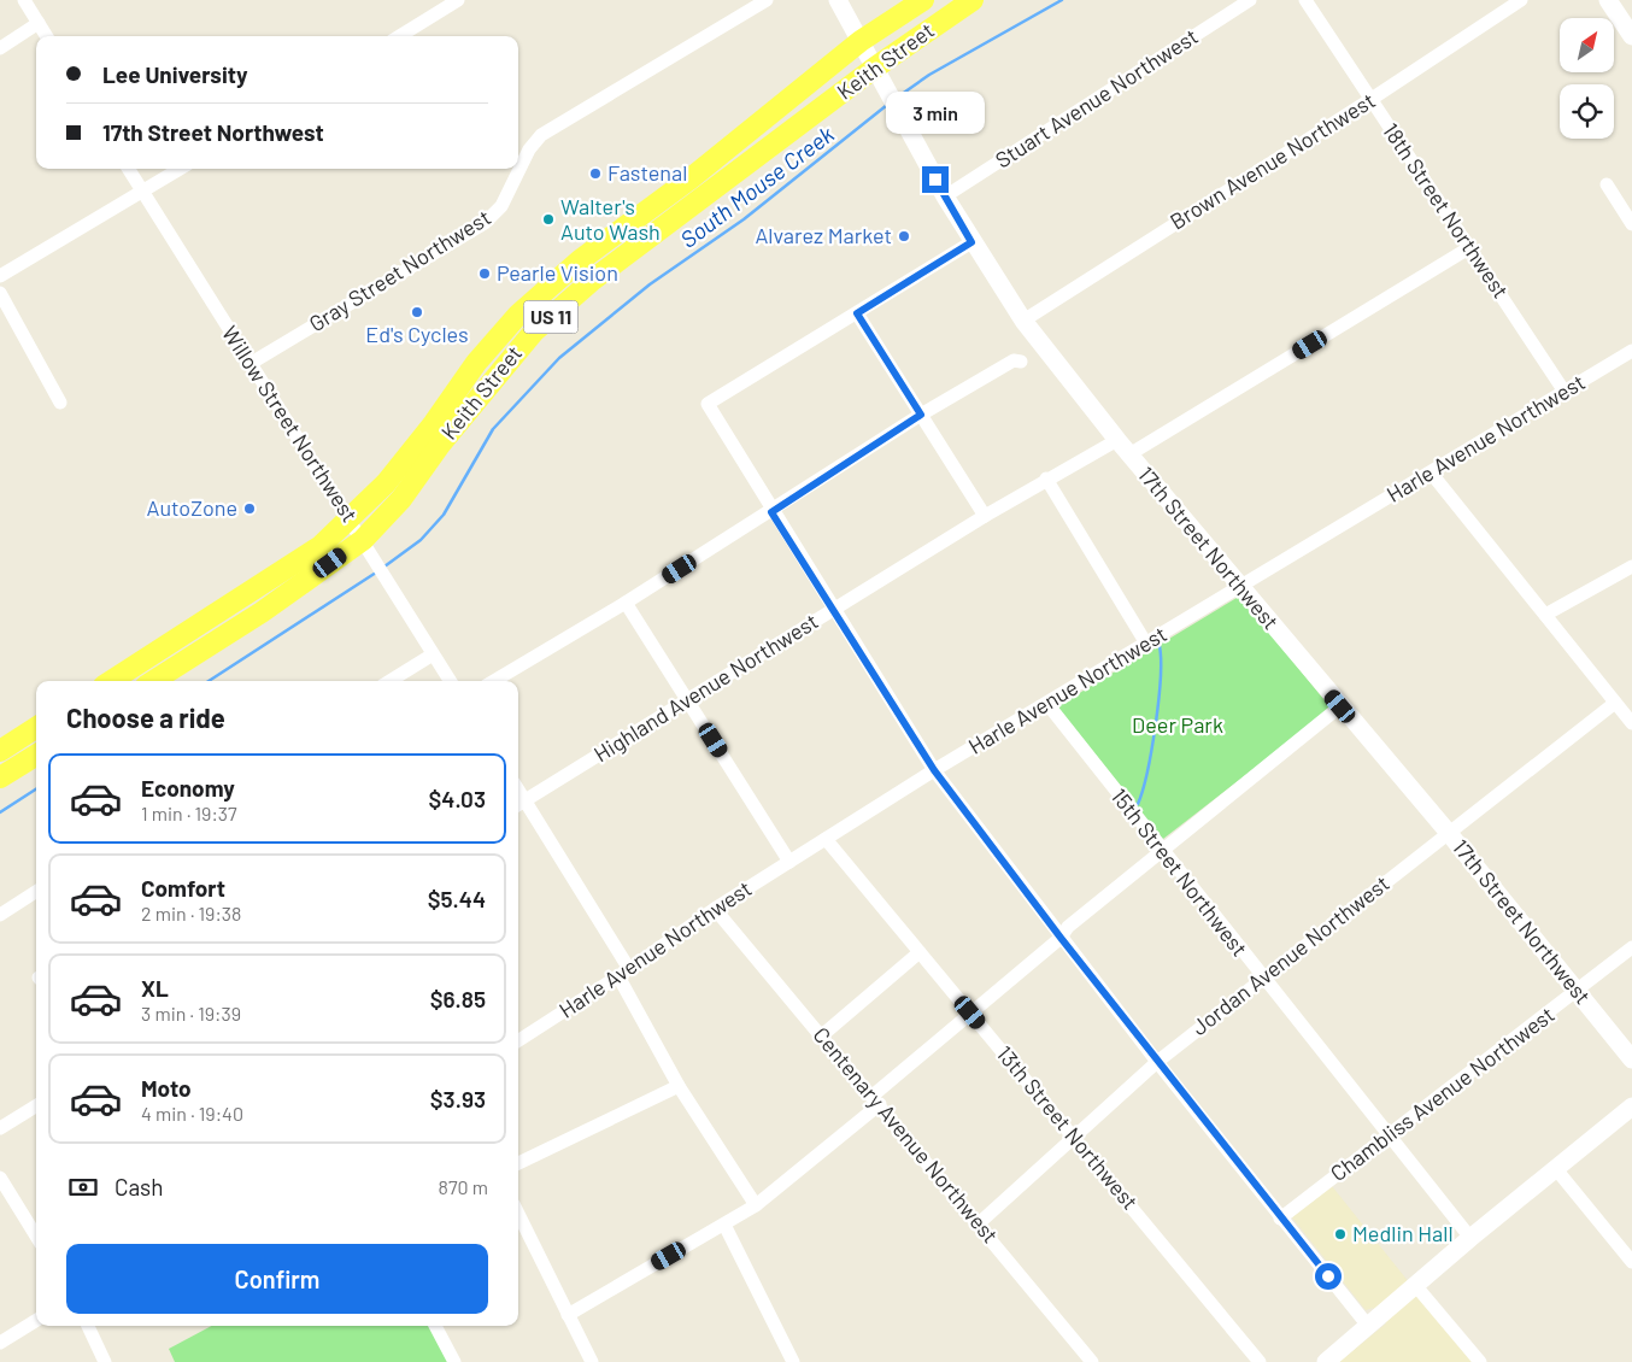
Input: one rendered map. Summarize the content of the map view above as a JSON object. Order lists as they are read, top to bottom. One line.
{"streets":{"main road":["Keith Street","US 11"],"street":["Stuart Avenue Northwest","Brown Avenue Northwest","18th Street Northwest","Gray Street Northwest","Willow Street Northwest","Harle Avenue Northwest","17th Street Northwest","Highland Avenue Northwest","15th Street Northwest","Jordan Avenue Northwest","Chambliss Avenue Northwest","13th Street Northwest","Centenary Avenue Northwest"]},"crossings":[["Keith Street","Willow Street Northwest"],["Keith Street","17th Street Northwest"],["Stuart Avenue Northwest","17th Street Northwest"],["Brown Avenue Northwest","18th Street Northwest"],["Brown Avenue Northwest","17th Street Northwest"],["18th Street Northwest","Harle Avenue Northwest"],["Gray Street Northwest","Willow Street Northwest"],["Harle Avenue Northwest","17th Street Northwest"],["Harle Avenue Northwest","15th Street Northwest"],["Harle Avenue Northwest","13th Street Northwest"],["Harle Avenue Northwest","Centenary Avenue Northwest"],["17th Street Northwest","Highland Avenue Northwest"],["17th Street Northwest","Jordan Avenue Northwest"],["17th Street Northwest","Chambliss Avenue Northwest"],["15th Street Northwest","Jordan Avenue Northwest"],["15th Street Northwest","Chambliss Avenue Northwest"],["Jordan Avenue Northwest","13th Street Northwest"],["Jordan Avenue Northwest","Centenary Avenue Northwest"]],"water":["South Mouse Creek"],"parks":["Deer Park"],"places":["Fastenal","Walter's Auto Wash","Alvarez Market","Pearle Vision","Ed's Cycles","AutoZone","Medlin Hall"],"north":"top right","page":{"banner":["Lee University","17th Street Northwest"],"bubble":"3 min","heading":"Choose a ride","list":[{"name":"Economy","note":"1 min · 19:37","value":"$4.03"},{"name":"Comfort","note":"2 min · 19:38","value":"$5.44"},{"name":"XL","note":"3 min · 19:39","value":"$6.85"},{"name":"Moto","note":"4 min · 19:40","value":"$3.93"}],"pay":["Cash","870 m"],"buttons":"Confirm"}}
